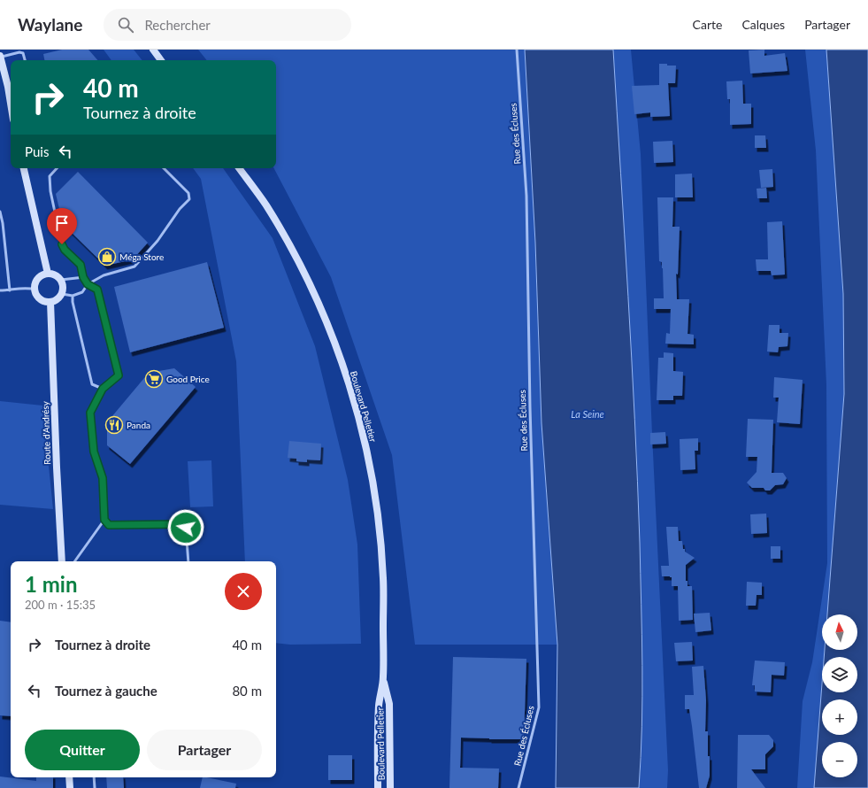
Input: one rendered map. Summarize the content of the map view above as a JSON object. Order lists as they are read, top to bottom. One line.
{"streets":{"main road":["Boulevard Pelletier","Route d'Andrésy"],"lane":["Rue des Écluses"]},"water":["La Seine"],"places":{"shop":["Méga Store"],"supermarket":["Good Price"],"restaurant":["Panda"]},"north":"top","page":{"header":"Waylane","search":"Rechercher","nav":["Carte","Calques","Partager"],"turn":["40 m","Tournez à droite"],"then":"Puis","heading":["1 min","200 m · 15:35"],"map_buttons":["+","−"],"list":[{"name":"Tournez à droite","value":"40 m"},{"name":"Tournez à gauche","value":"80 m"}],"buttons":["Quitter","Partager"]}}
